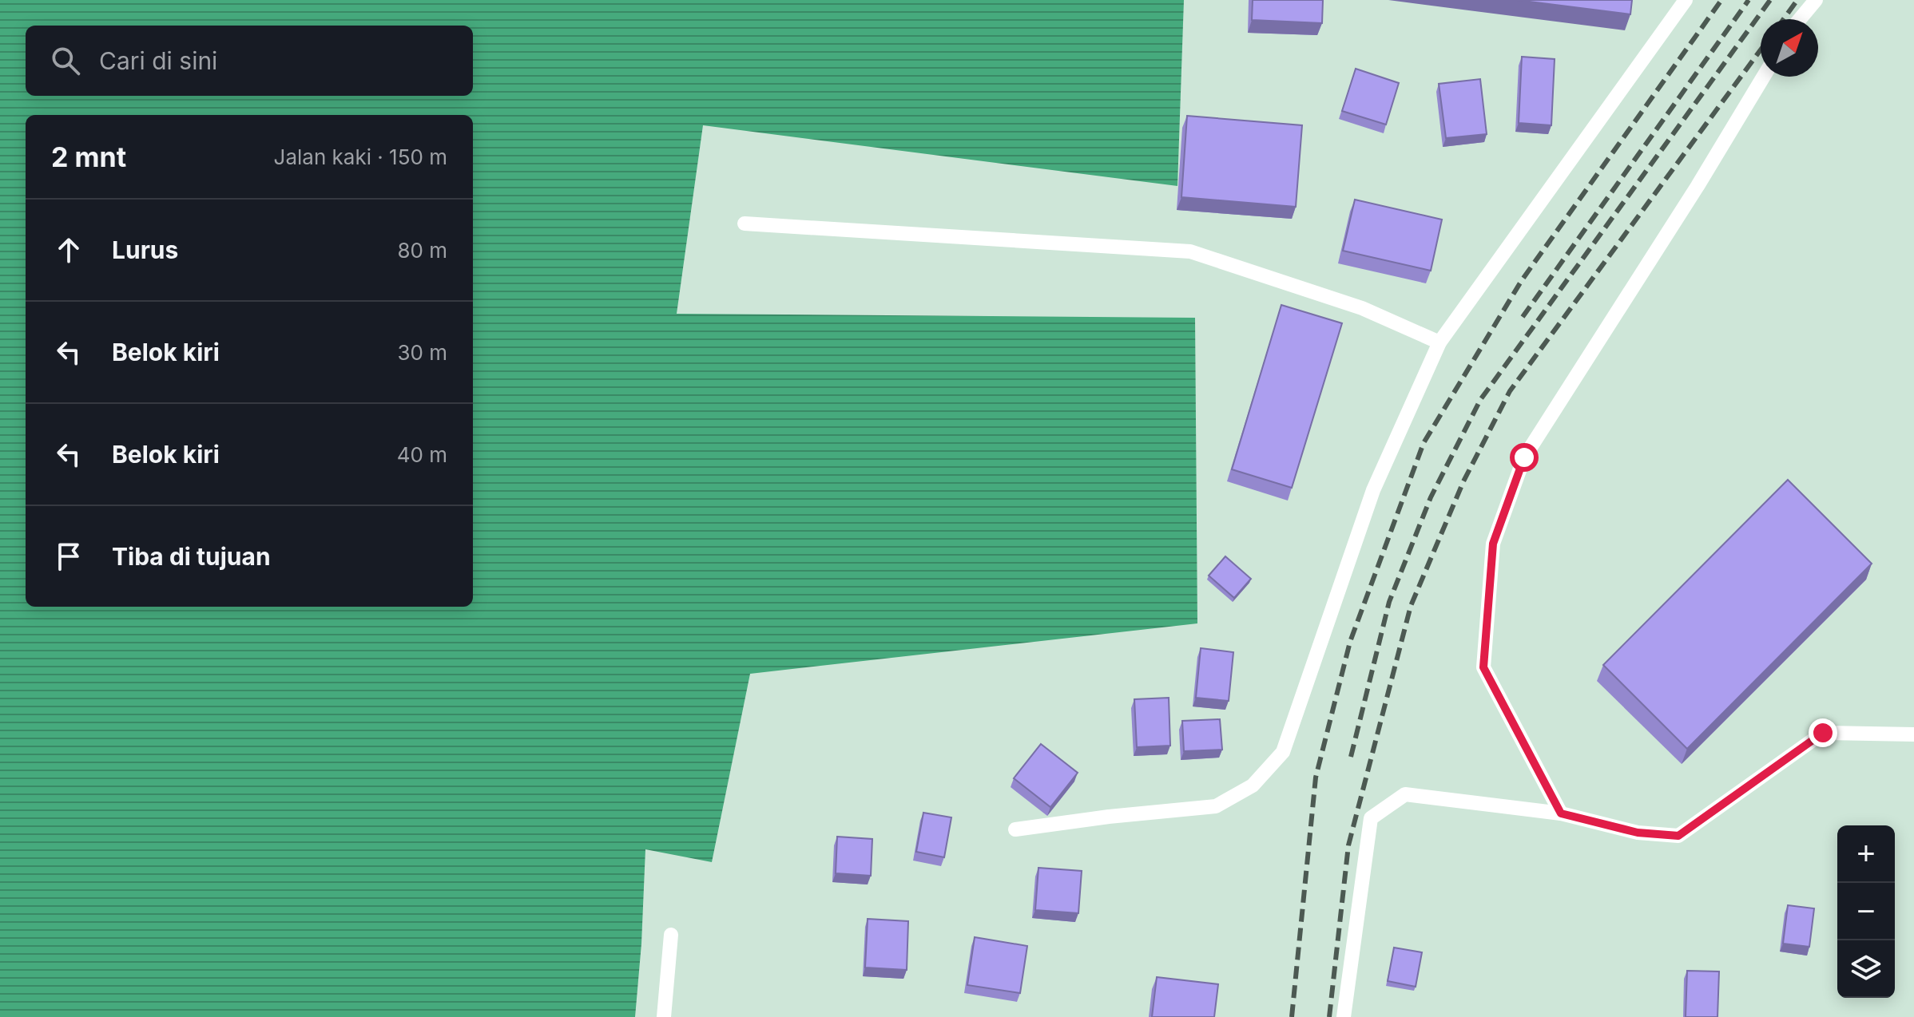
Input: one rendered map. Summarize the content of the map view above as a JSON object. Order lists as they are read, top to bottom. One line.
{"north":"top right","page":{"search":"Cari di sini","heading":["2 mnt","Jalan kaki · 150 m"],"list":[["Lurus","80 m"],["Belok kiri","30 m"],["Belok kiri","40 m"],"Tiba di tujuan"],"map_buttons":["+","−"]}}
